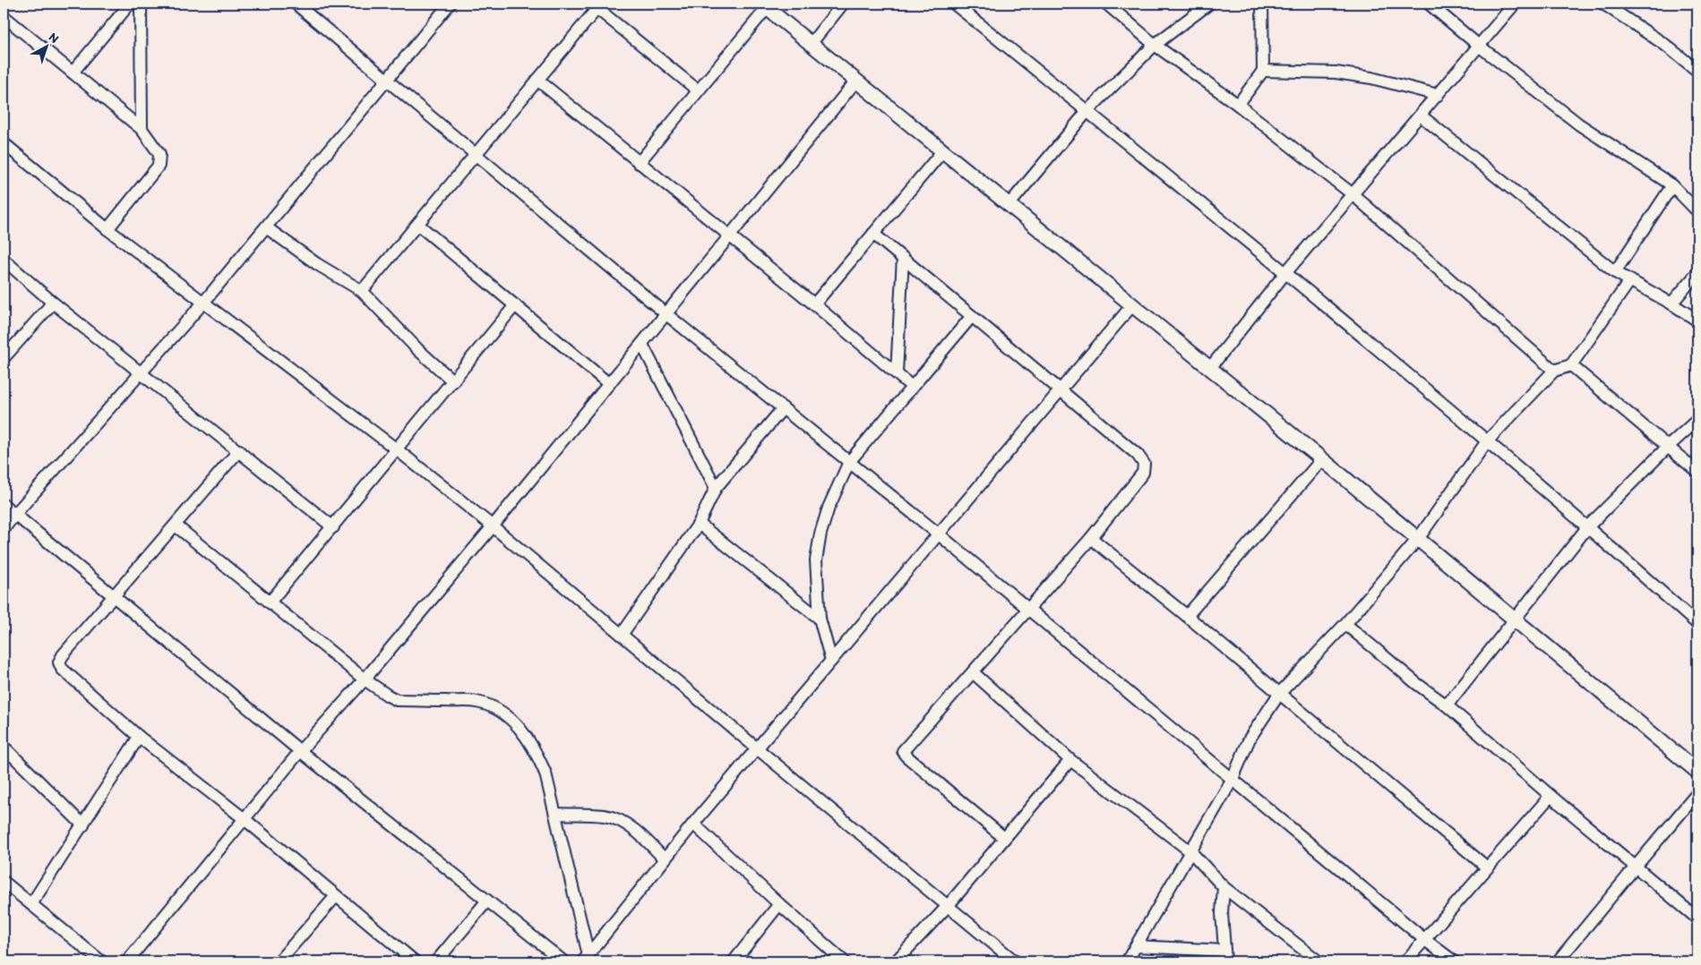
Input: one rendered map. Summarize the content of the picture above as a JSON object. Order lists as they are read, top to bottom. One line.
{"north":"top right"}
